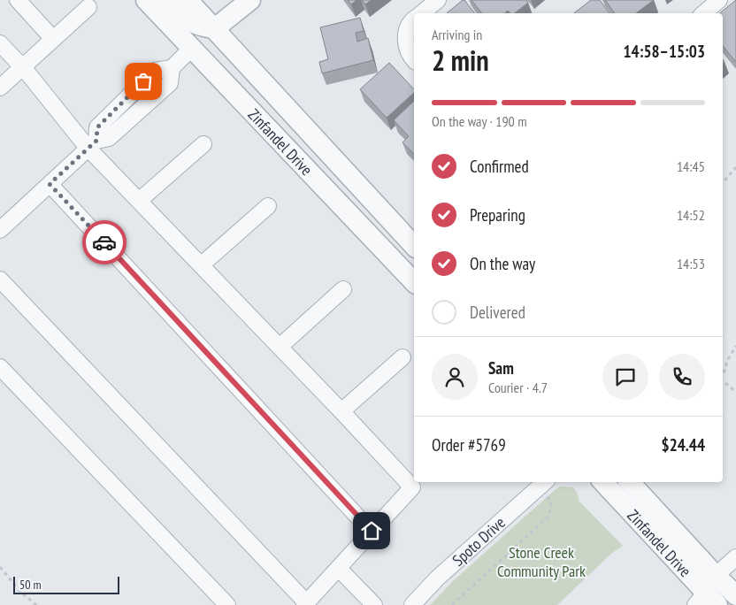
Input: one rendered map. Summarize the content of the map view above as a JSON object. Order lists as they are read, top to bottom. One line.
{"streets":{"street":["Zinfandel Drive","Spoto Drive"]},"parks":["Stone Creek Community Park"],"scale_bar":"50 m","page":{"heading":["2 min","Arriving in","14:58–15:03"],"panel":["Sam","Courier · 4.7","Order #5769","$24.44"],"bar":"On the way · 190 m","list":[["Confirmed","14:45"],["Preparing","14:52"],["On the way","14:53"],"Delivered"],"scale":"50 m"}}
